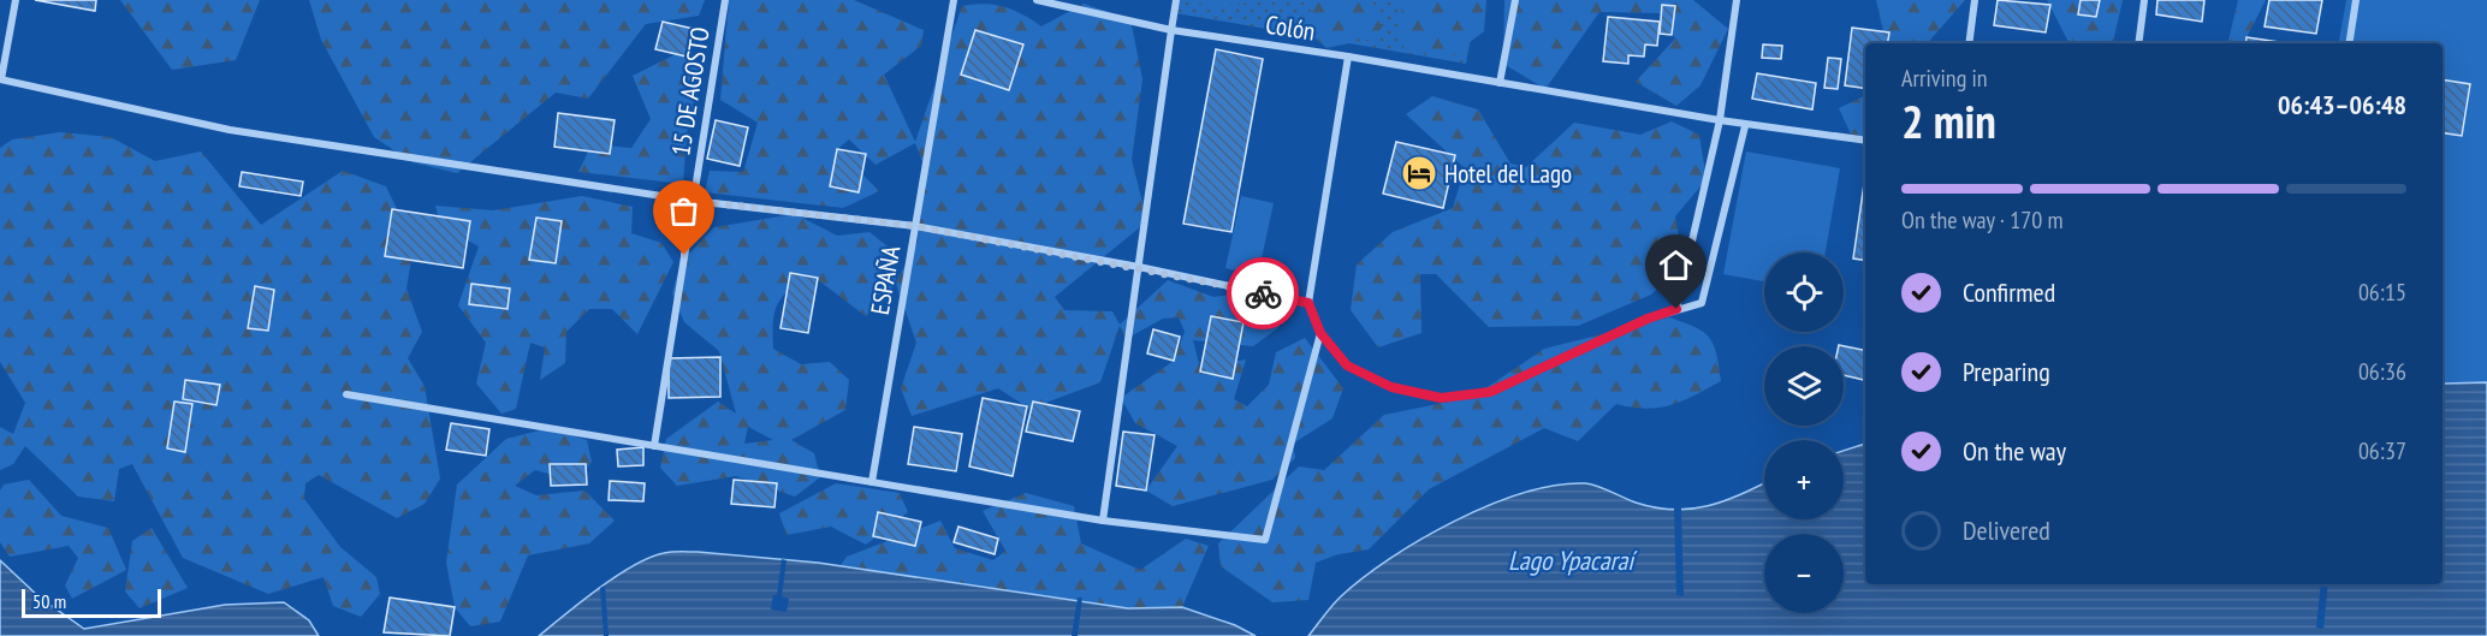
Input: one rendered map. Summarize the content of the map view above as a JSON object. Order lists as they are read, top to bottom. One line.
{"streets":{"street":["Colón","15 DE AGOSTO","ESPAÑA"]},"water":["Lago Ypacaraí"],"places":{"hotel":["Hotel del Lago"]},"scale_bar":"50 m","page":{"heading":["2 min","Arriving in","06:43–06:48"],"bar":"On the way · 170 m","map_buttons":["+","−"],"list":[["Confirmed","06:15"],["Preparing","06:36"],["On the way","06:37"],"Delivered"],"scale":"50 m"}}
